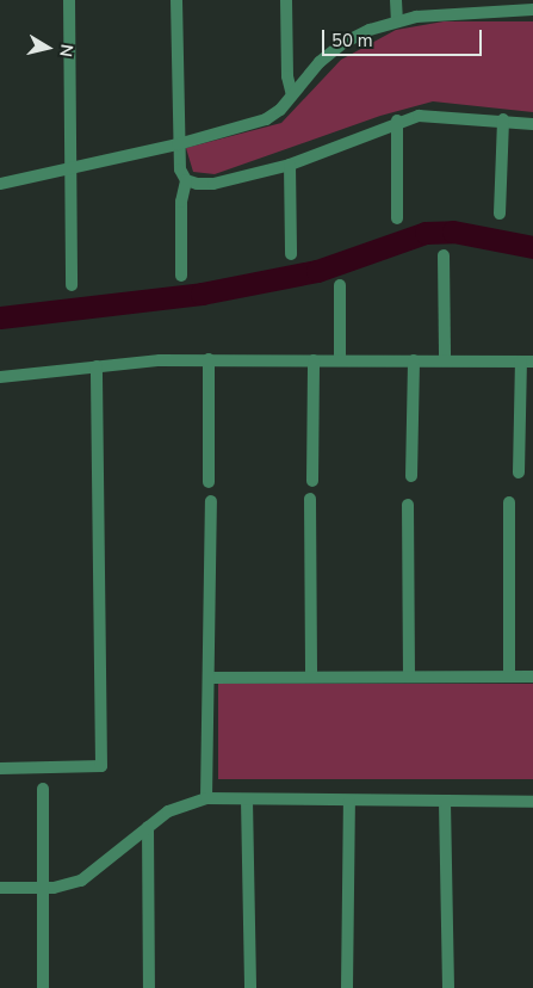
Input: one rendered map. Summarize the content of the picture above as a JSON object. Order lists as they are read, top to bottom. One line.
{"scale_bar":"50 m","north":"right"}
